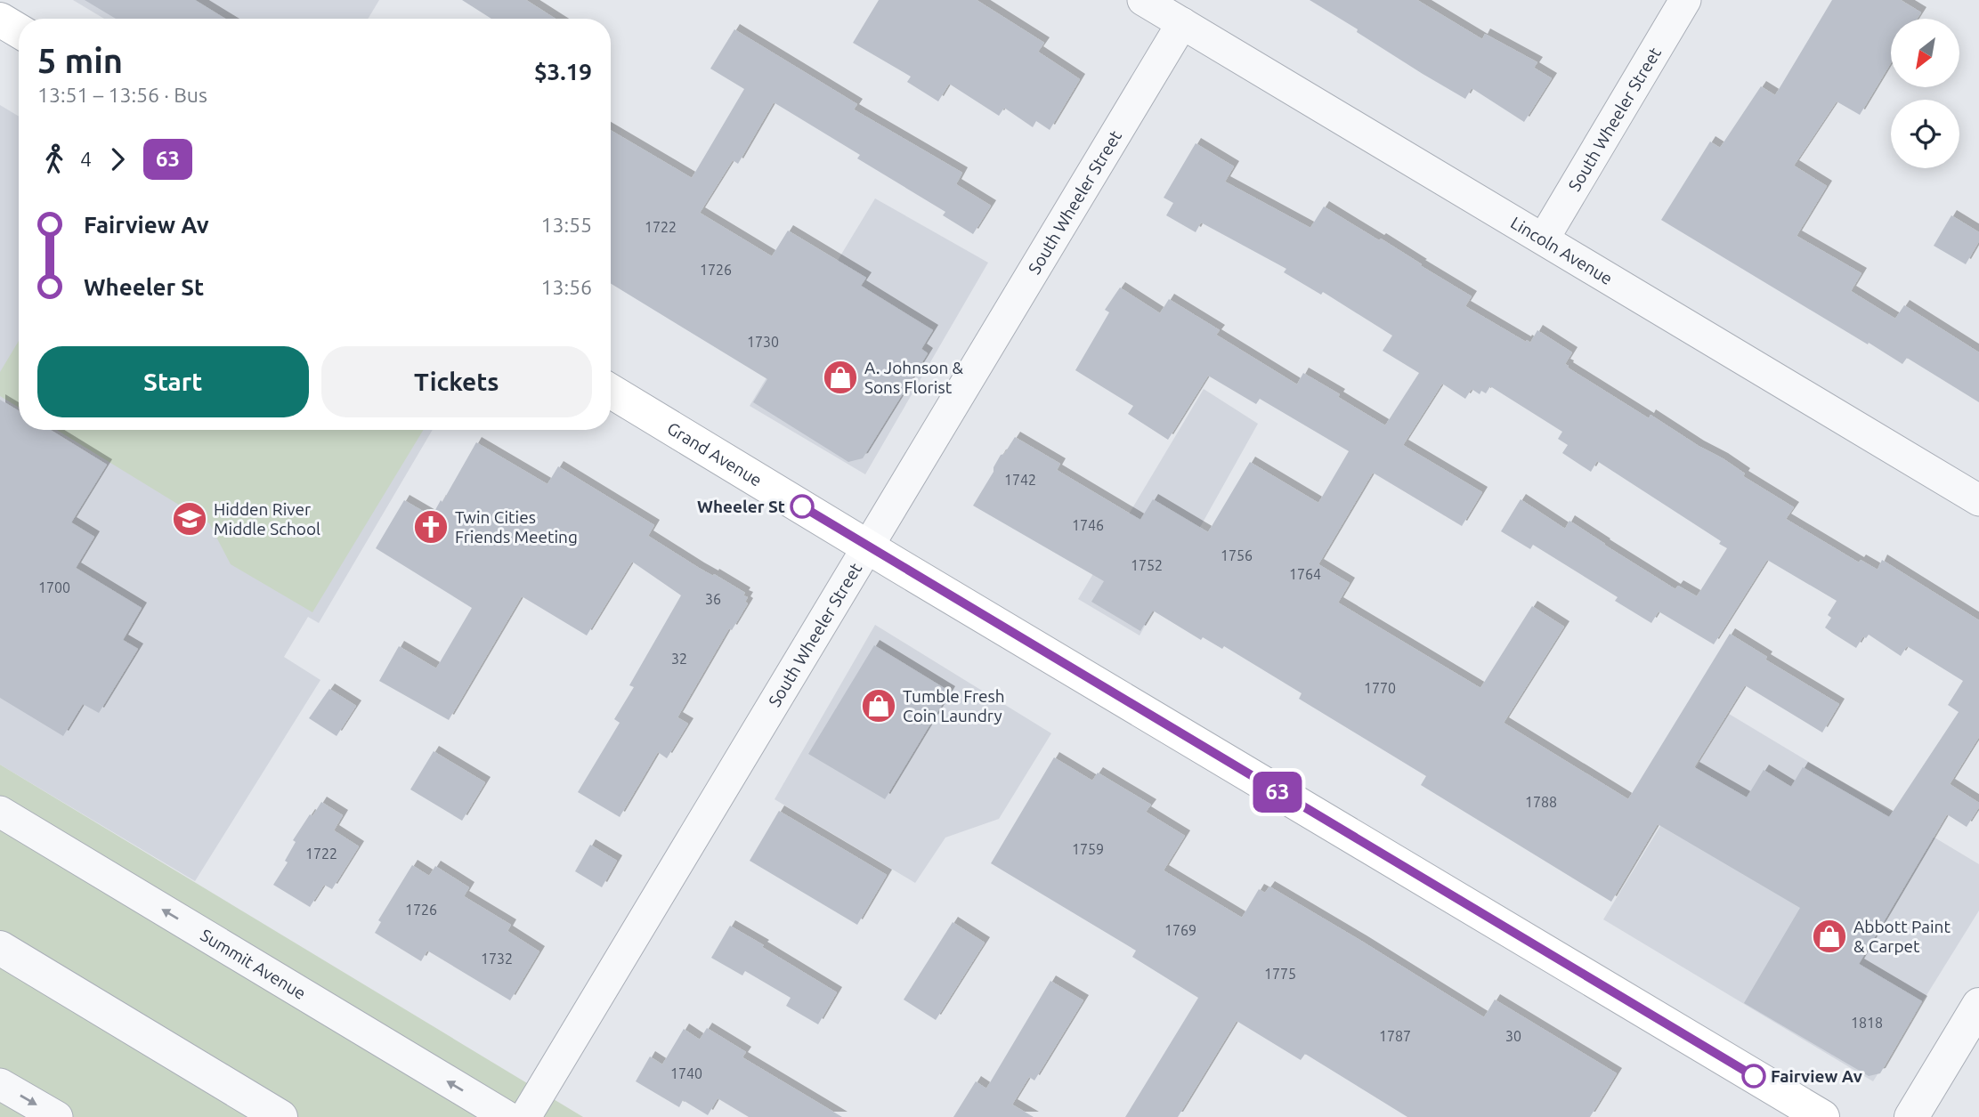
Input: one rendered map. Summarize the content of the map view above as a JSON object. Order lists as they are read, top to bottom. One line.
{"streets":{"main road":["Grand Avenue"],"street":["South Wheeler Street","Lincoln Avenue","Summit Avenue"]},"crossings":[["South Wheeler Street","Lincoln Avenue"],["South Wheeler Street","Grand Avenue"]],"places":{"shop":["A. Johnson & Sons Florist","Tumble Fresh Coin Laundry","Abbott Paint & Carpet"],"other":["Wheeler St","Fairview Av"],"school or university":["Hidden River Middle School"],"church":["Twin Cities Friends Meeting"]},"lines":["bus line 63"],"house_numbers":["1722","1726","1730","1742","1746","1756","1752","1764","1700","36","32","1770","1788","1759","1722","1726","1769","1732","1775","1818","1787","30","1740"],"north":"bottom left","page":{"on_map":"63","heading":["5 min","13:51 – 13:56 · Bus","$3.19"],"legs":["4","63"],"list":[{"name":"Fairview Av","value":"13:55"},{"name":"Wheeler St","value":"13:56"}],"buttons":["Start","Tickets"]}}
